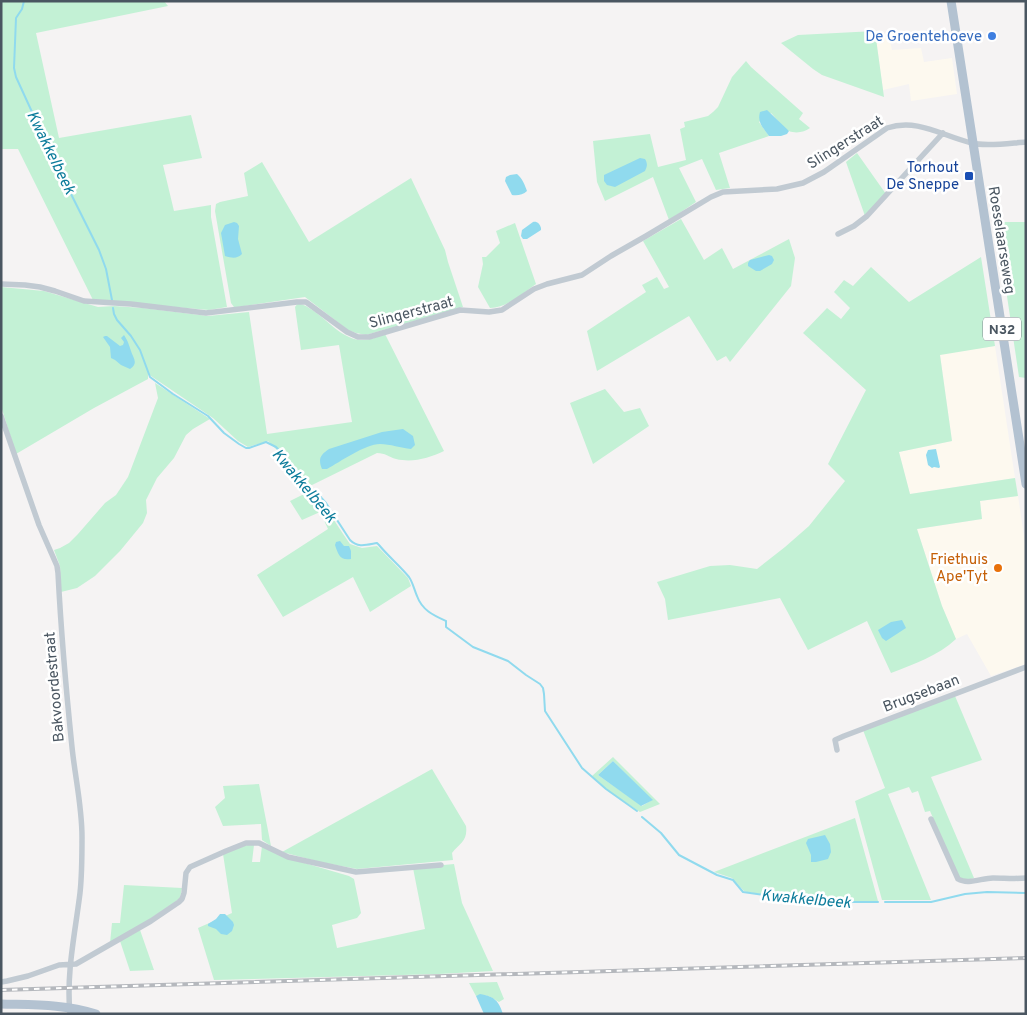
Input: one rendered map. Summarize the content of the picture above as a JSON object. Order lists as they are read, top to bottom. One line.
{"streets":{"main road":["Roeselaarseweg","N32"],"street":["Slingerstraat","Bakvoordestraat","Brugsebaan"]},"crossings":[["Slingerstraat","Roeselaarseweg"]],"water":["Kwakkelbeek"],"places":{"other":["De Groentehoeve","Friethuis Ape'Tyt"],"transit":["Torhout De Sneppe"]}}
